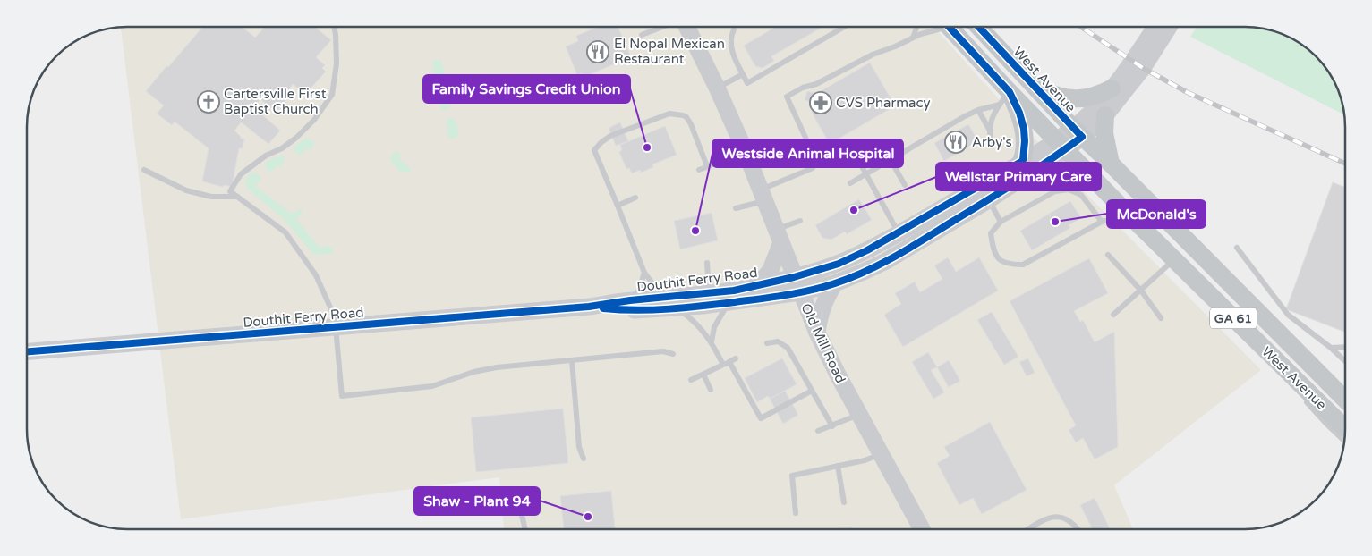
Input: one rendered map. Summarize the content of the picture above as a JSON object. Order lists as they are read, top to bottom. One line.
{"streets":{"main road":["West Avenue","GA 61"],"street":["Douthit Ferry Road","Old Mill Road"]},"crossings":[["West Avenue","Douthit Ferry Road"],["Douthit Ferry Road","Old Mill Road"]],"places":{"restaurant":["El Nopal Mexican Restaurant","Arby's"],"church":["Cartersville First Baptist Church"],"pharmacy":["CVS Pharmacy"],"other":["Family Savings Credit Union","Wellstar Primary Care","McDonald's","Westside Animal Hospital","Shaw - Plant 94"]}}
